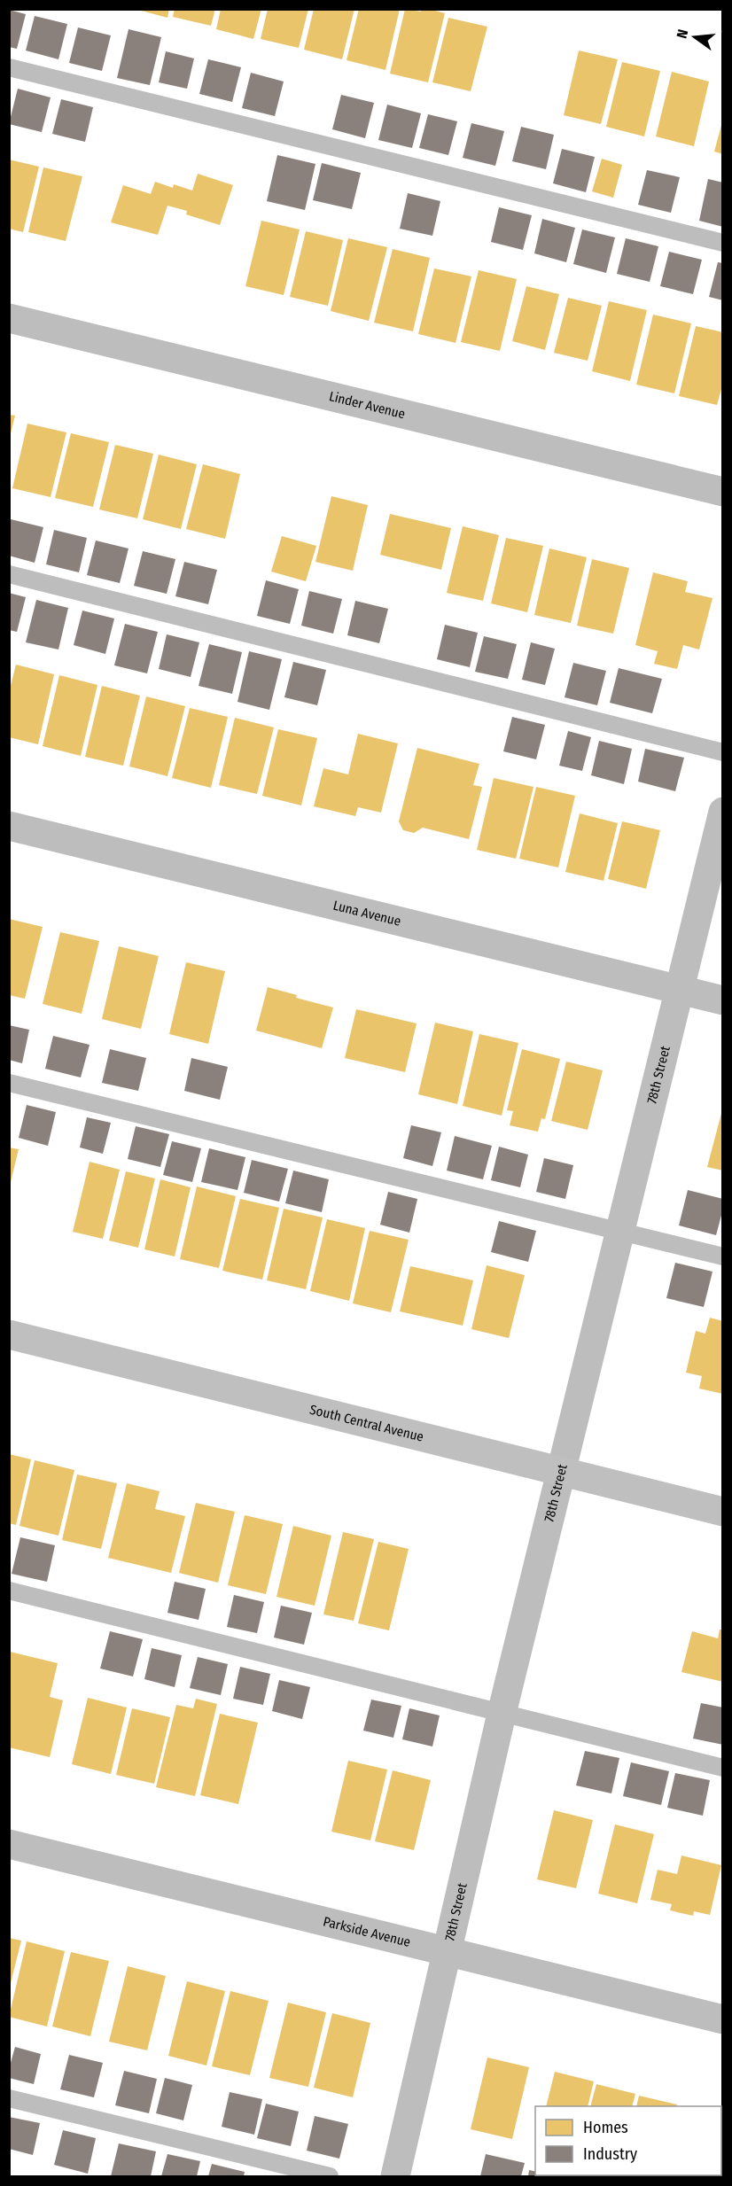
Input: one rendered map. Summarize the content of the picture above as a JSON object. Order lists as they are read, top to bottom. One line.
{"streets":{"street":["Linder Avenue","Luna Avenue","78th Street","South Central Avenue","Parkside Avenue"]},"crossings":[["Luna Avenue","78th Street"],["78th Street","South Central Avenue"],["78th Street","Parkside Avenue"]],"legend":["Homes","Industry"],"north":"left"}
